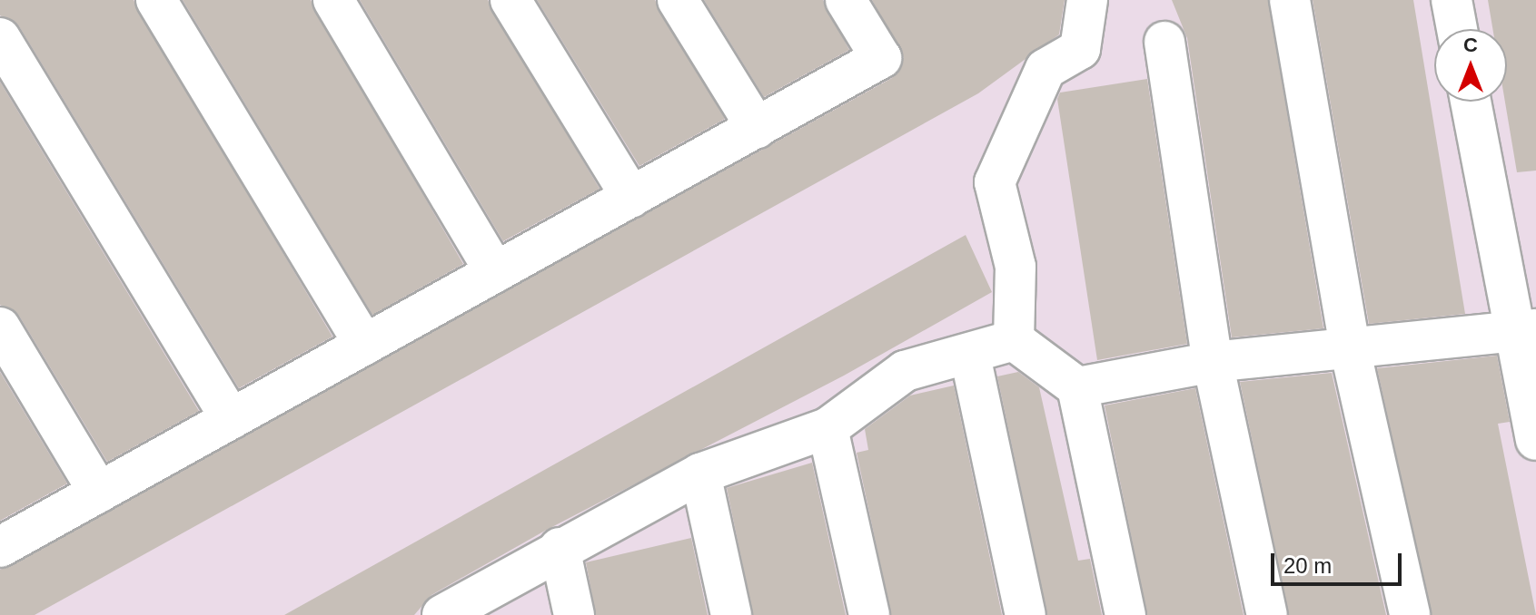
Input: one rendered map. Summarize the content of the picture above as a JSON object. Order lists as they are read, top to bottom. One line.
{"scale_bar":"20 m","north":"top"}
